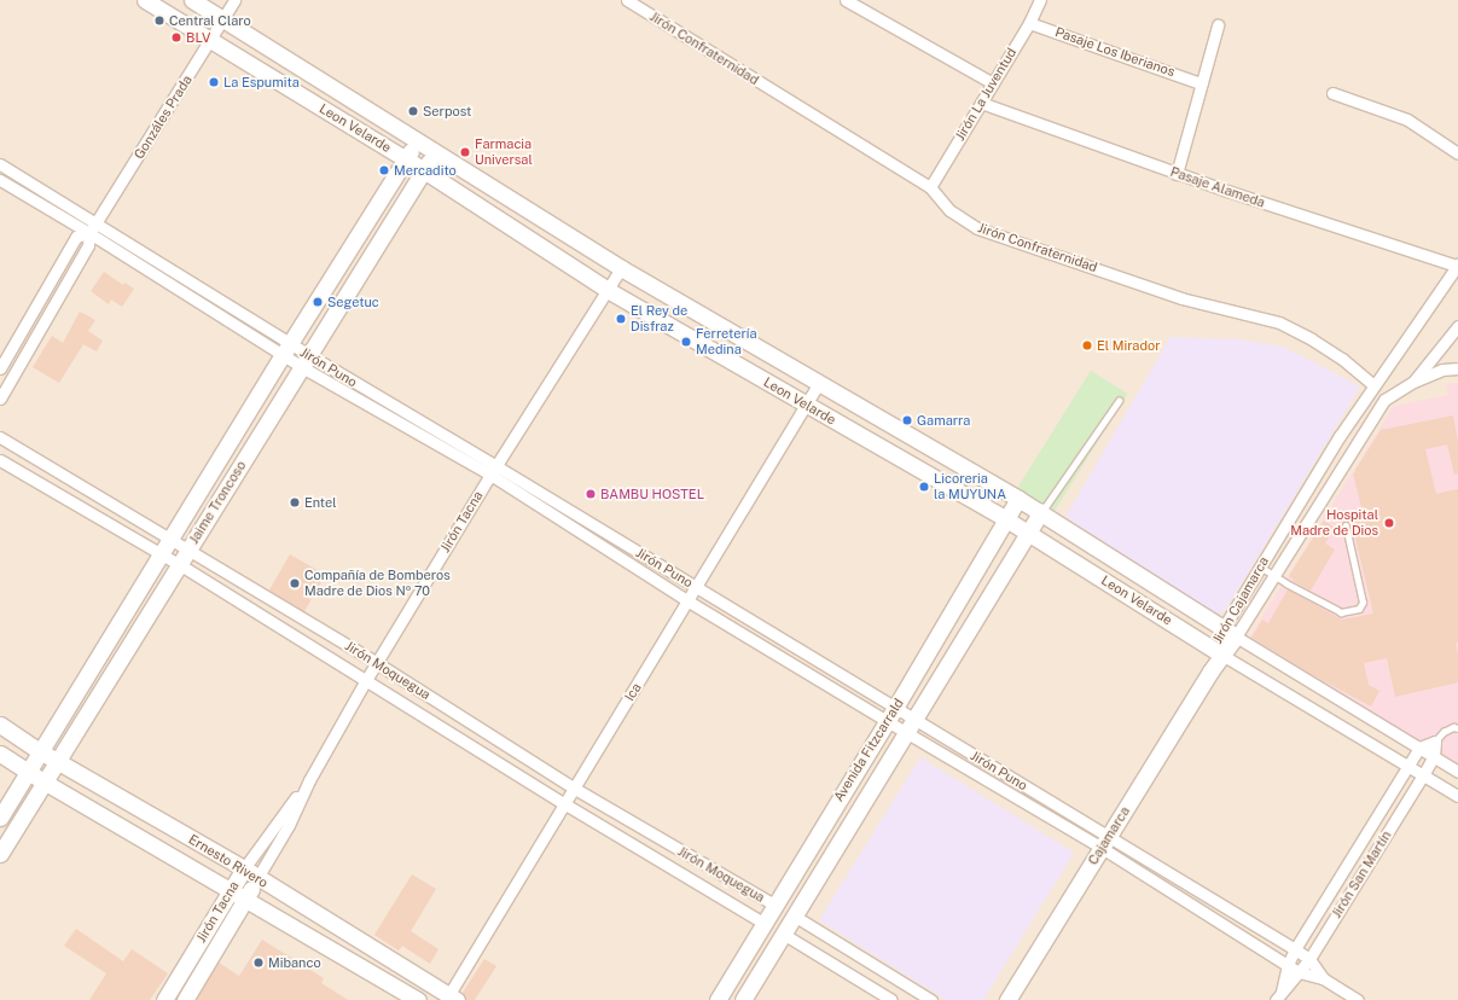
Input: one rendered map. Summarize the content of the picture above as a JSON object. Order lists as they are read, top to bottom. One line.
{"streets":{"street":["Jirón Confraternidad","Pasaje Los Iberianos","Jirón La Juventud","Gonzáles Prada","Leon Velarde","Pasaje Alameda","Jirón Puno","Jaime Troncoso","Jirón Tacna","Jirón Cajamarca","Jirón Moquegua","Ica","Avenida Fitzcarrald","Cajamarca","Ernesto Rivero","Jirón San Martín"]},"crossings":[["Jirón Confraternidad","Jirón La Juventud"],["Jirón Confraternidad","Jirón Cajamarca"],["Pasaje Los Iberianos","Jirón La Juventud"],["Jirón La Juventud","Pasaje Alameda"],["Gonzáles Prada","Leon Velarde"],["Gonzáles Prada","Jirón Puno"],["Leon Velarde","Jaime Troncoso"],["Leon Velarde","Jirón Tacna"],["Leon Velarde","Jirón Cajamarca"],["Leon Velarde","Ica"],["Leon Velarde","Avenida Fitzcarrald"],["Leon Velarde","Jirón San Martín"],["Pasaje Alameda","Jirón Cajamarca"],["Jirón Puno","Jaime Troncoso"],["Jirón Puno","Jirón Tacna"],["Jirón Puno","Ica"],["Jirón Puno","Avenida Fitzcarrald"],["Jirón Puno","Cajamarca"],["Jirón Puno","Jirón San Martín"],["Jaime Troncoso","Jirón Moquegua"],["Jaime Troncoso","Ernesto Rivero"],["Jirón Tacna","Jirón Moquegua"],["Jirón Tacna","Ernesto Rivero"],["Jirón Cajamarca","Cajamarca"],["Jirón Moquegua","Ica"],["Jirón Moquegua","Avenida Fitzcarrald"],["Ica","Ernesto Rivero"]],"places":["Central Claro","BLV","La Espumita","Serpost","Farmacia Universal","Mercadito","Segetuc","El Rey de Disfraz","Ferretería Medina","El Mirador","Gamarra","Licoreria la MUYUNA","BAMBU HOSTEL","Entel","Hospital Madre de Dios","Compañía de Bomberos Madre de Dios Nº 70","Mibanco"]}
